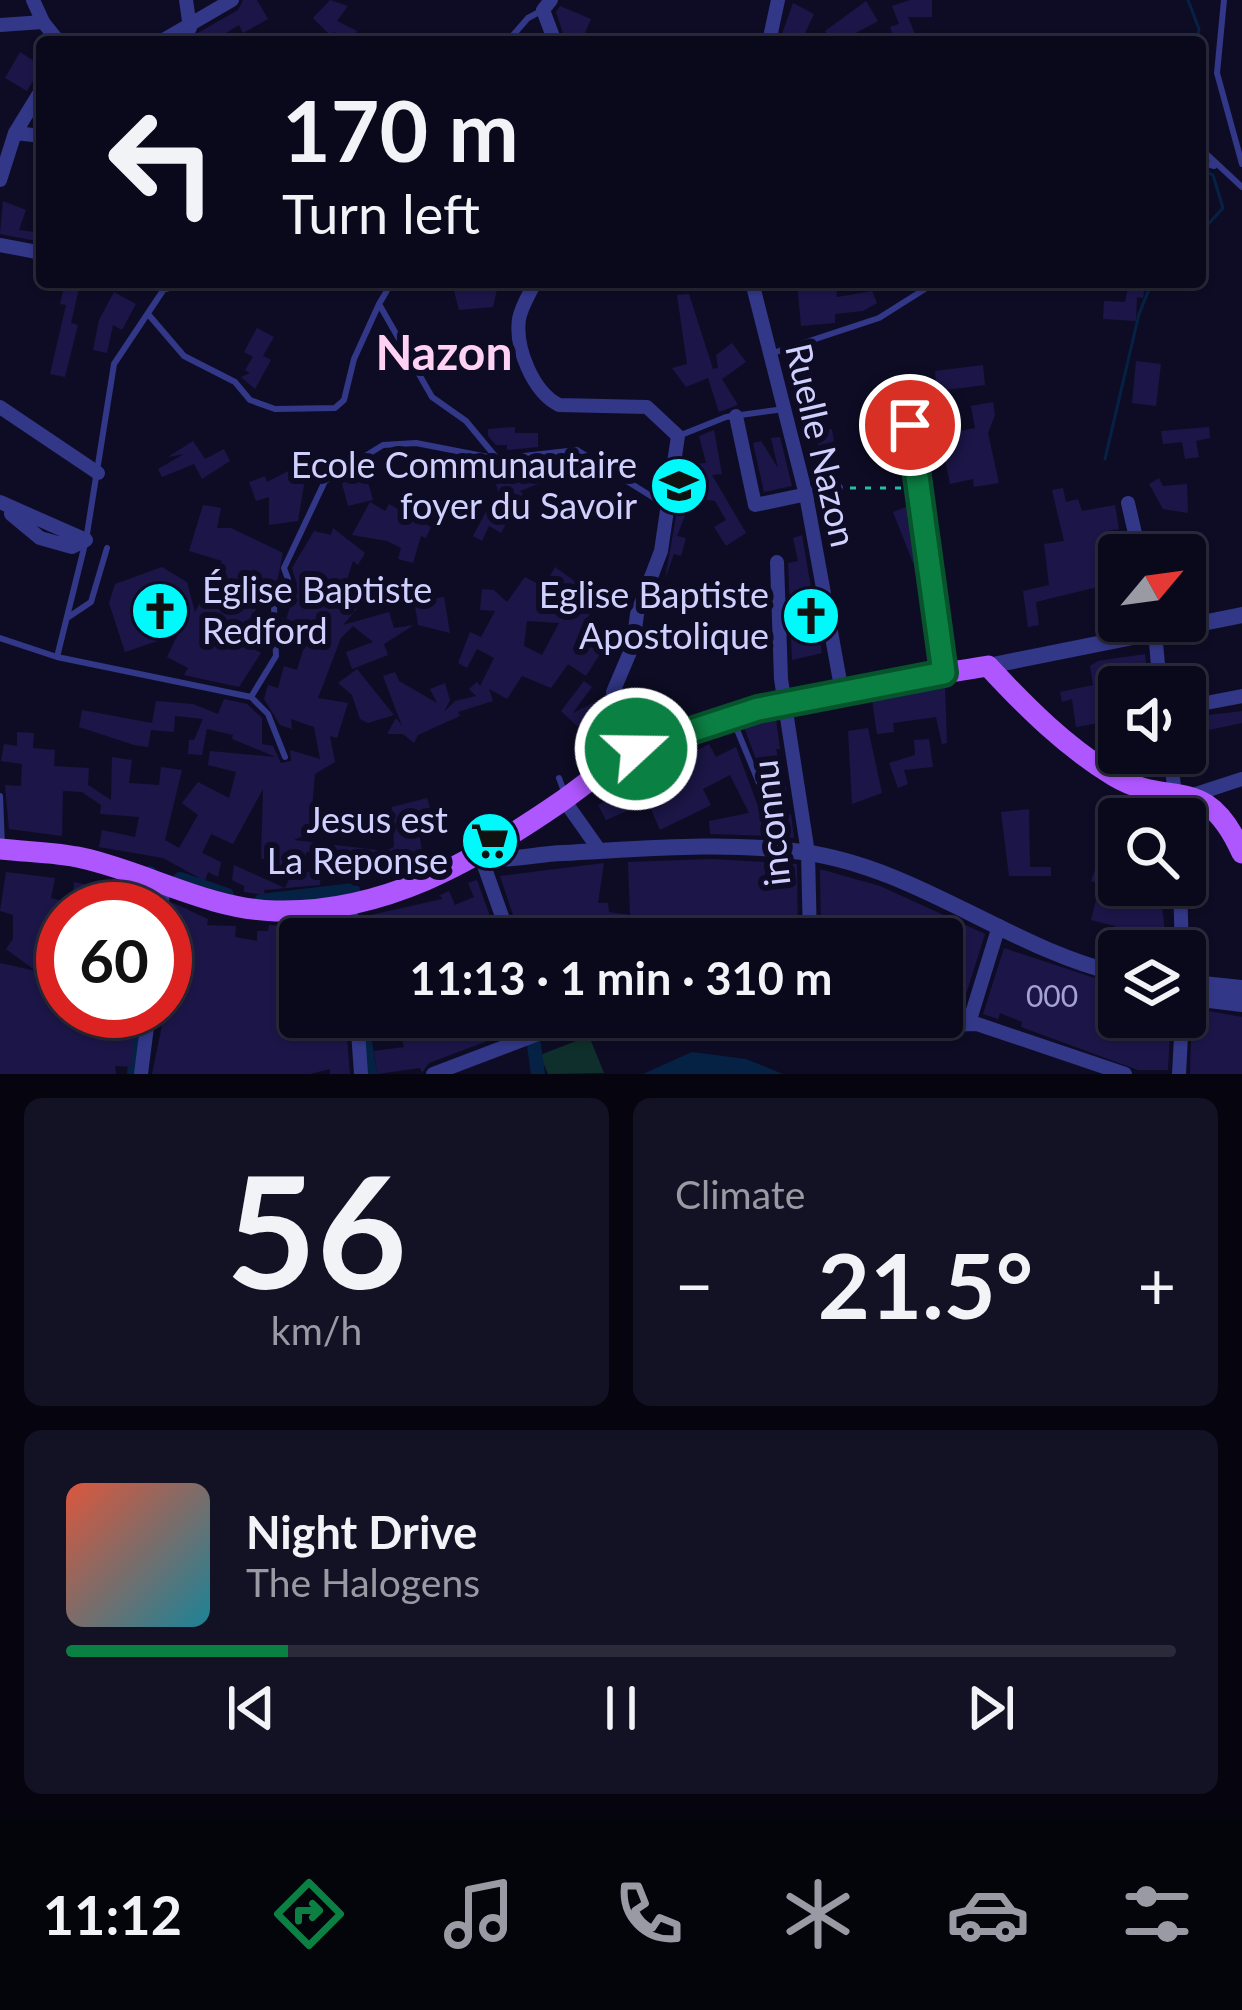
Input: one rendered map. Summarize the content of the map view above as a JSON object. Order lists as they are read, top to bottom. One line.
{"streets":{"street":["Ruelle Nazon","inconnu"]},"districts":["Nazon"],"places":{"school or university":["Ecole Communautaire foyer du Savoir"],"church":["Église Baptiste Redford","Eglise Baptiste Apostolique"],"supermarket":["Jesus est La Reponse"]},"house_numbers":["000"],"north":"top right","page":{"turn":["170 m","Turn left"],"limit":"60","trip":"11:13 · 1 min · 310 m","tile":[["56","km/h"],"Climate"],"heat":["−","21.5°","+"],"song":["Night Drive","The Halogens"],"tabs":"11:12"}}
